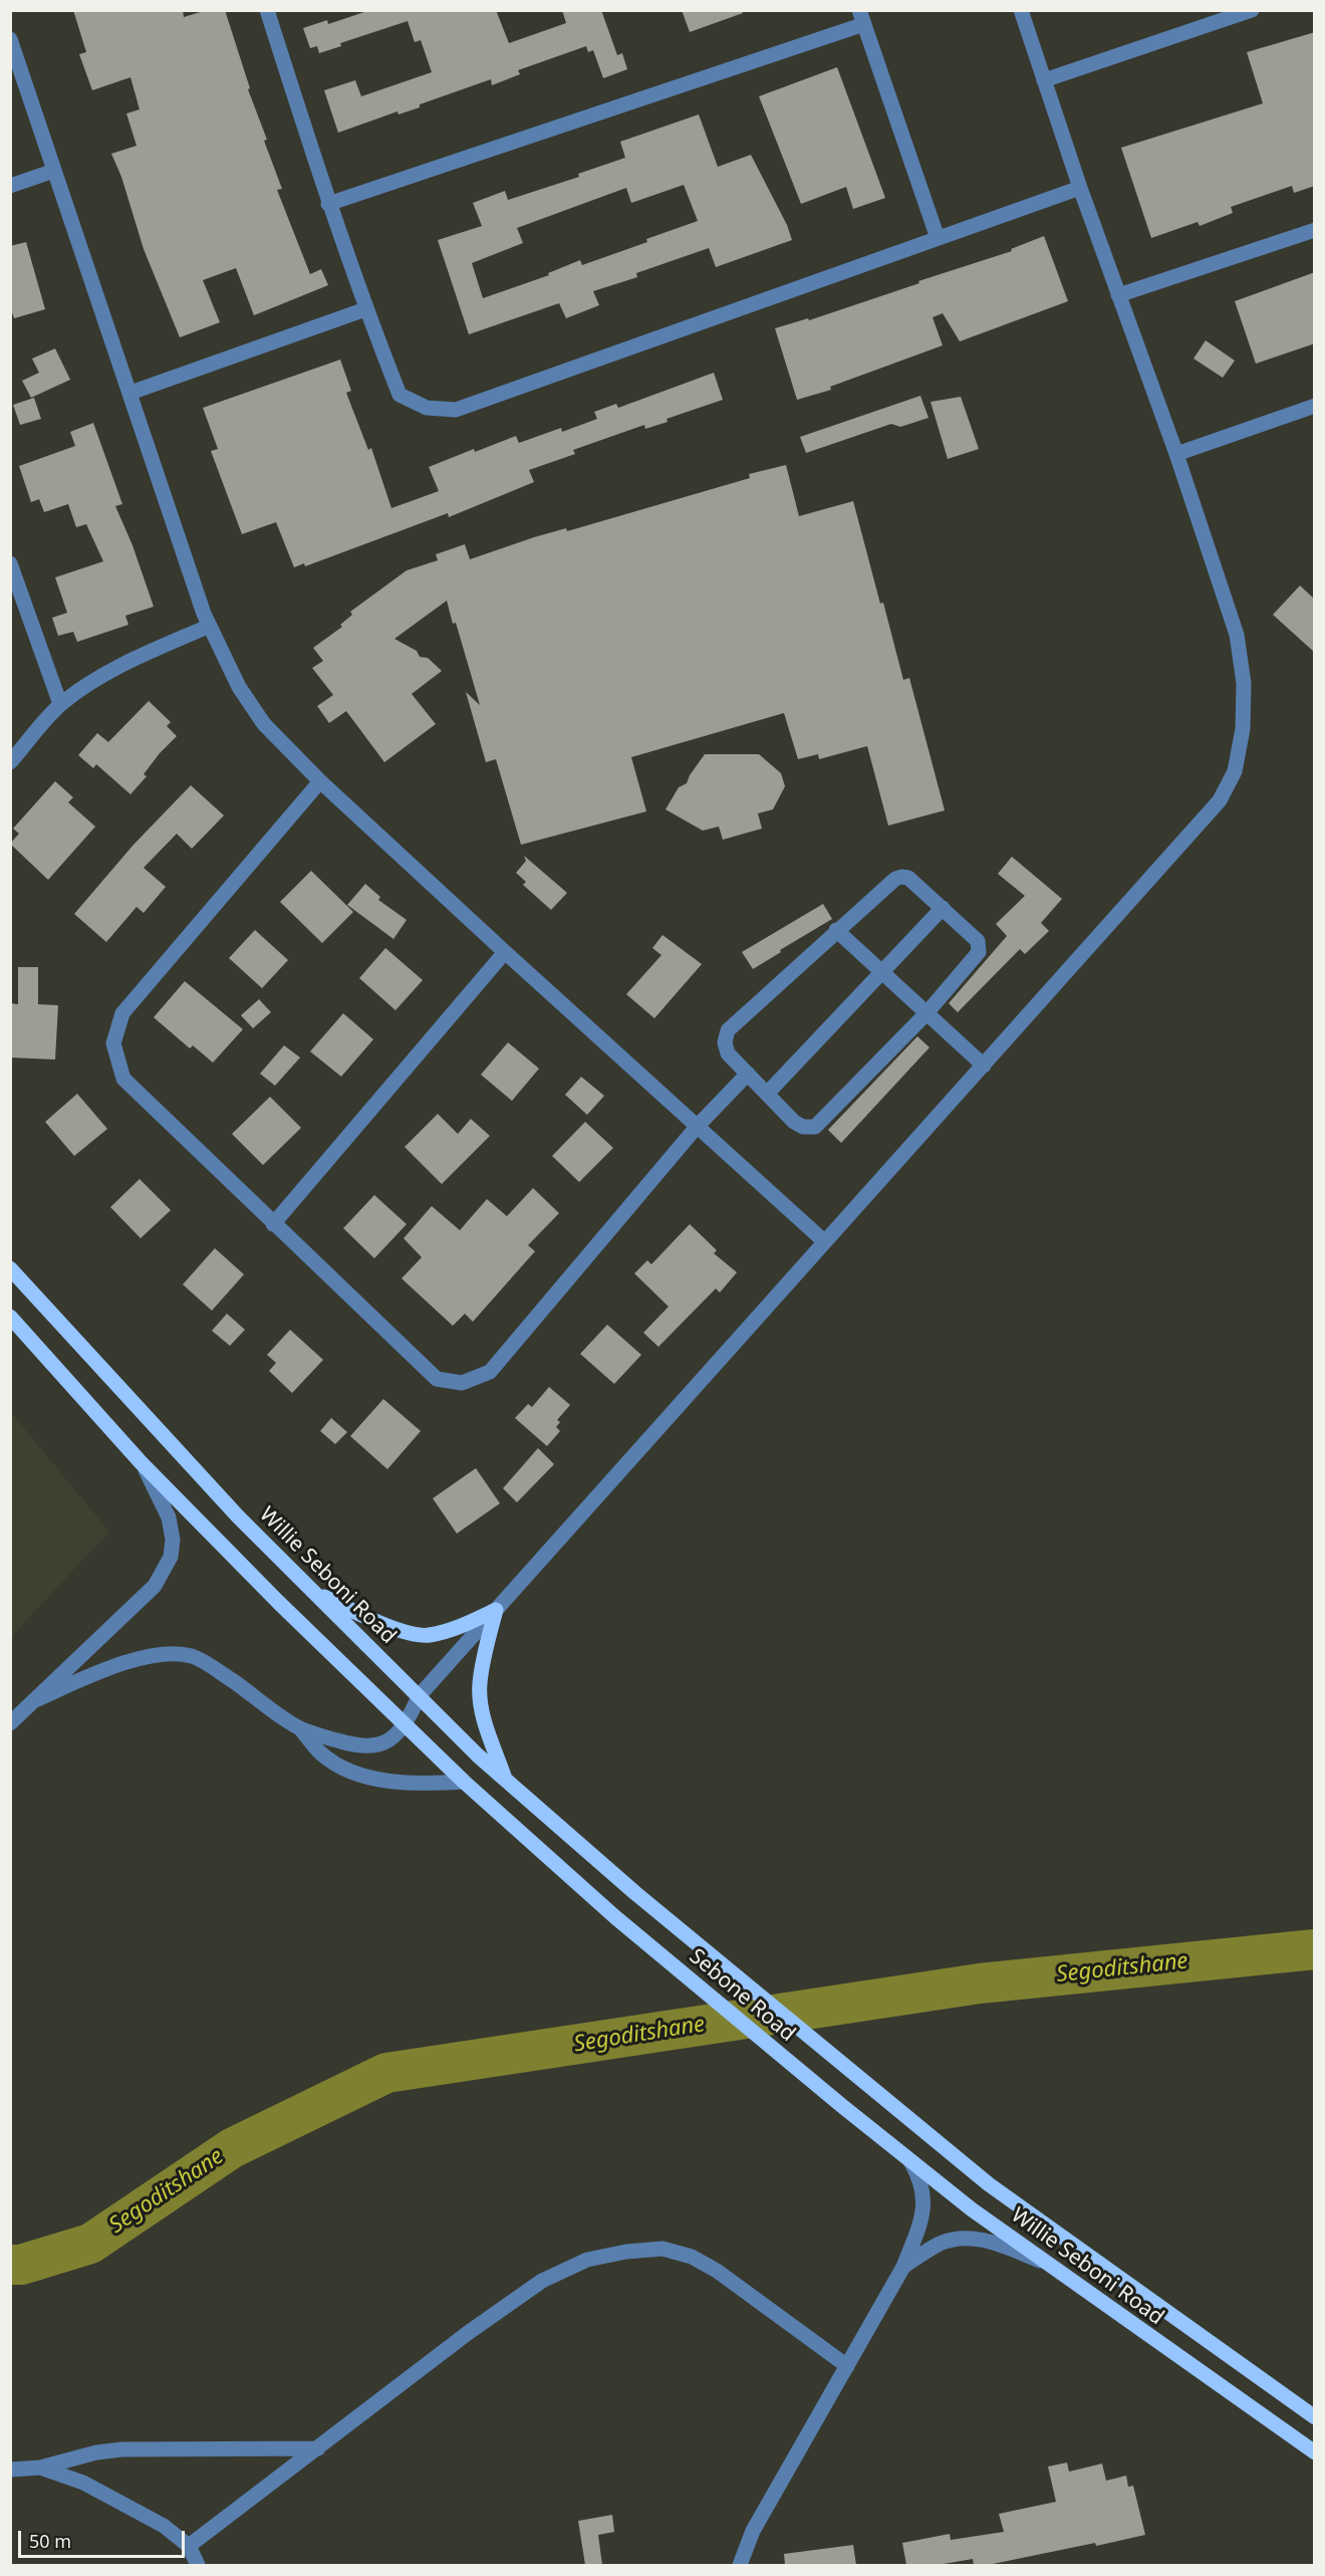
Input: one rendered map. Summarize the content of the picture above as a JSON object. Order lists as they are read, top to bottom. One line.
{"streets":{"main road":["Willie Seboni Road","Sebone Road"]},"crossings":[["Willie Seboni Road","Sebone Road"]],"water":["Segoditshane"],"scale_bar":"50 m"}
